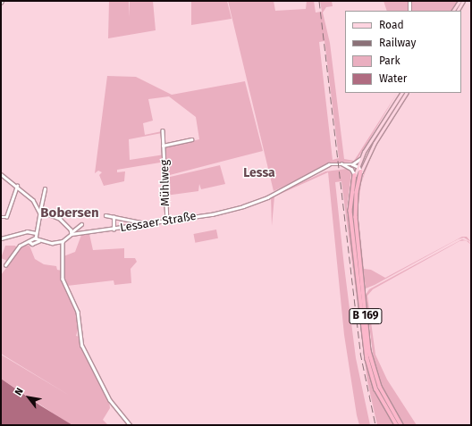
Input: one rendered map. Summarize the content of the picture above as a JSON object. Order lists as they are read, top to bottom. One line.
{"streets":{"highway":["B 169"],"street":["Mühlweg","Lessaer Straße"]},"crossings":[["Mühlweg","Lessaer Straße"],["Lessaer Straße","B 169"]],"districts":["Lessa","Bobersen"],"legend":["Road","Railway","Park","Water"],"north":"top left"}
